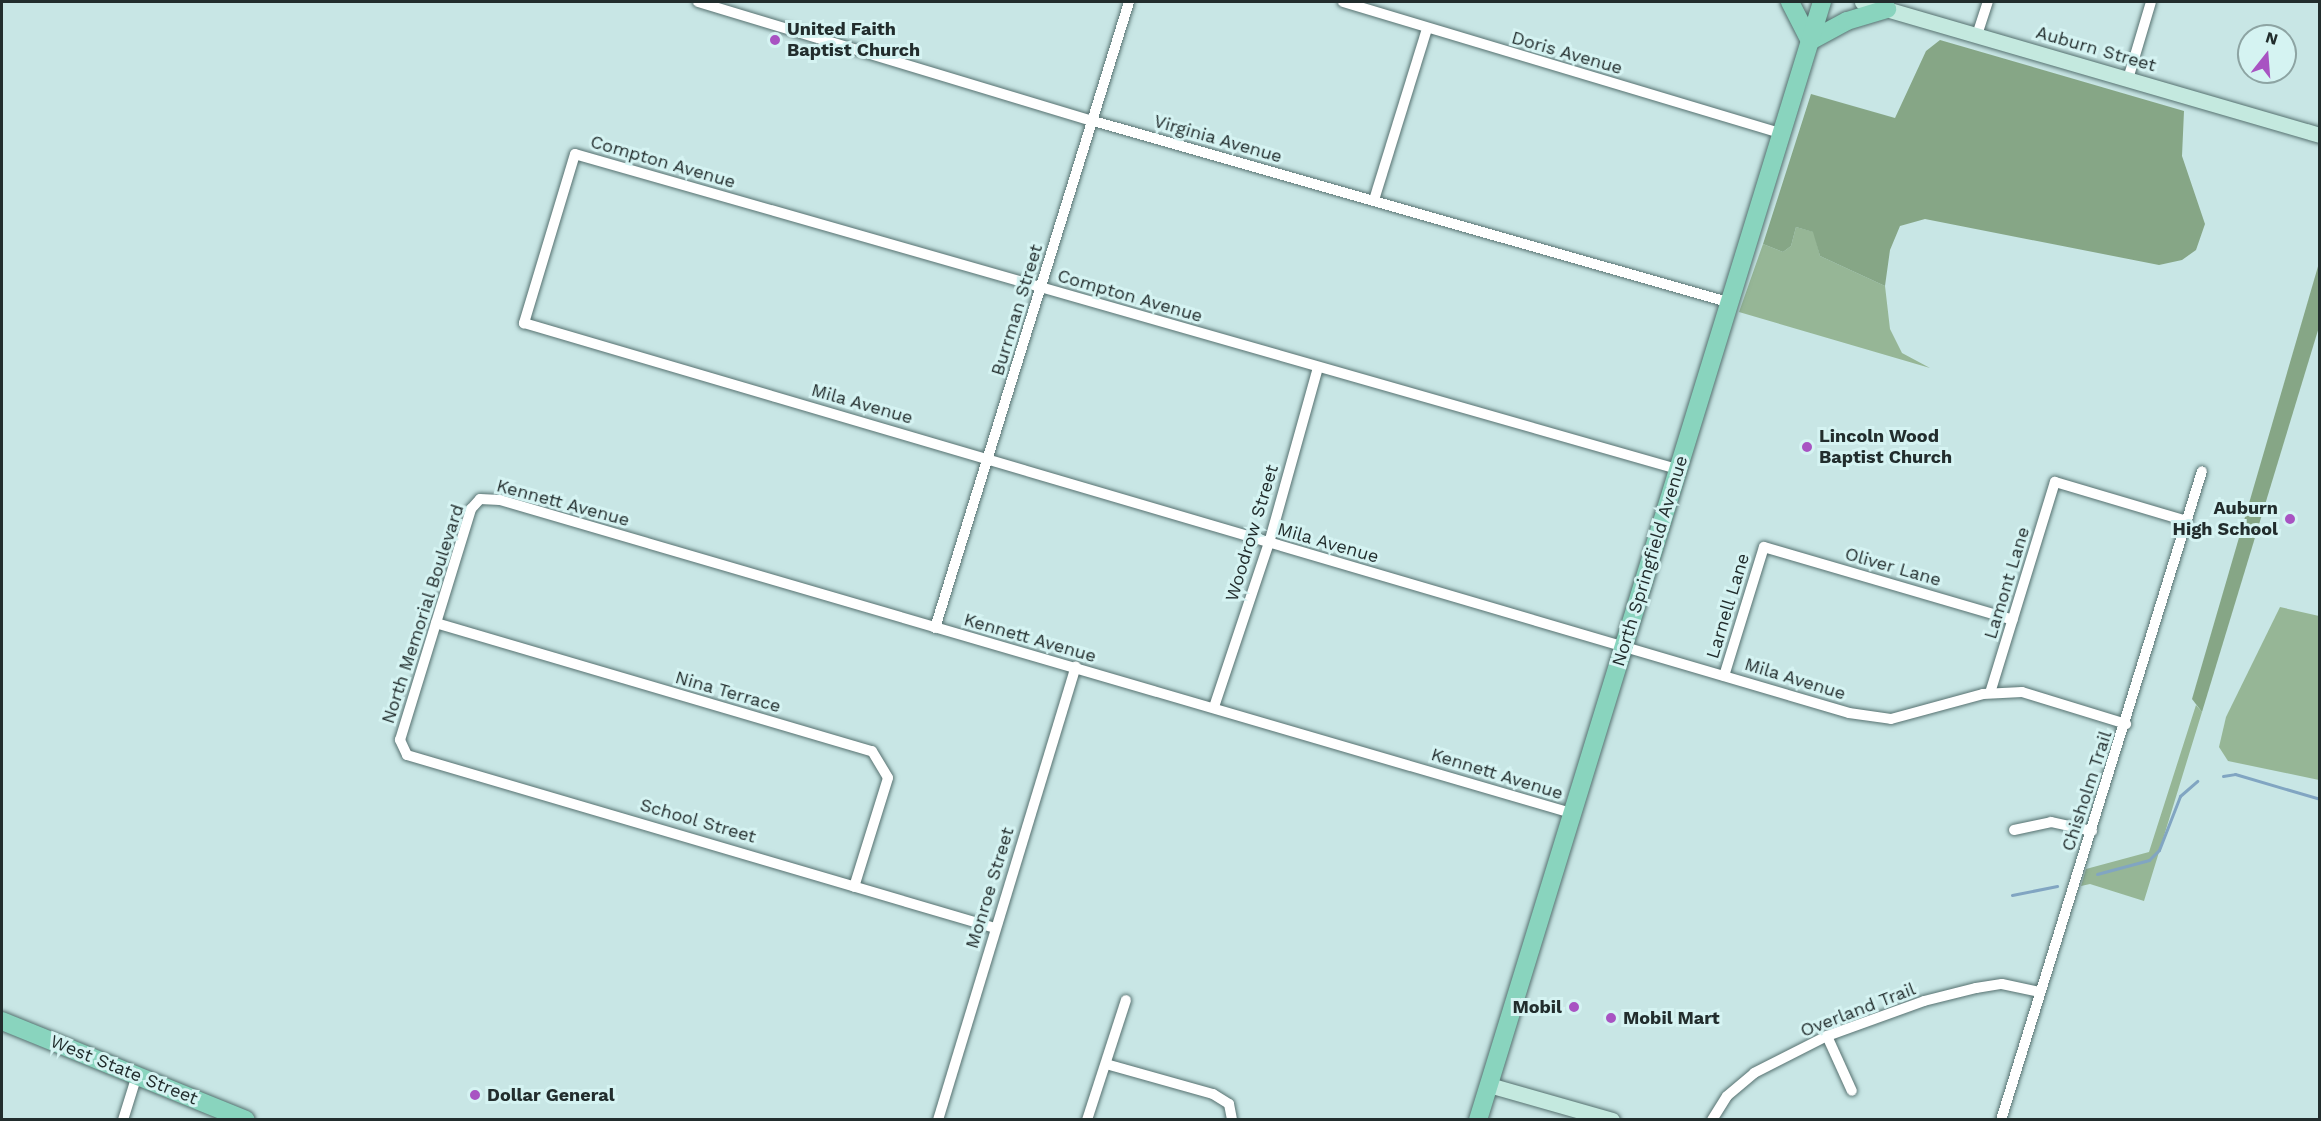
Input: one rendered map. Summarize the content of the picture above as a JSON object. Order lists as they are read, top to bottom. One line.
{"streets":{"main road":["Auburn Street","North Springfield Avenue","West State Street"],"street":["Doris Avenue","Virginia Avenue","Compton Avenue","Burrman Street","Mila Avenue","Kennett Avenue","Woodrow Street","Oliver Lane","Lamont Lane","Larnell Lane","North Memorial Boulevard","Nina Terrace","Chisholm Trail","School Street","Monroe Street","Overland Trail"]},"crossings":[["Doris Avenue","North Springfield Avenue"],["Virginia Avenue","Burrman Street"],["Virginia Avenue","North Springfield Avenue"],["Compton Avenue","Burrman Street"],["Compton Avenue","Mila Avenue"],["Compton Avenue","Woodrow Street"],["Compton Avenue","North Springfield Avenue"],["Burrman Street","Mila Avenue"],["Burrman Street","Kennett Avenue"],["Mila Avenue","Woodrow Street"],["Mila Avenue","North Springfield Avenue"],["Mila Avenue","Lamont Lane"],["Mila Avenue","Larnell Lane"],["Mila Avenue","Chisholm Trail"],["Kennett Avenue","Woodrow Street"],["Kennett Avenue","North Springfield Avenue"],["Kennett Avenue","North Memorial Boulevard"],["Kennett Avenue","Monroe Street"],["Oliver Lane","Lamont Lane"],["Oliver Lane","Larnell Lane"],["Lamont Lane","Chisholm Trail"],["North Memorial Boulevard","Nina Terrace"],["North Memorial Boulevard","School Street"],["Nina Terrace","School Street"],["Chisholm Trail","Overland Trail"],["School Street","Monroe Street"]],"places":["United Faith Baptist Church","Lincoln Wood Baptist Church","Auburn High School","Mobil","Mobil Mart","Dollar General"],"north":"top"}
